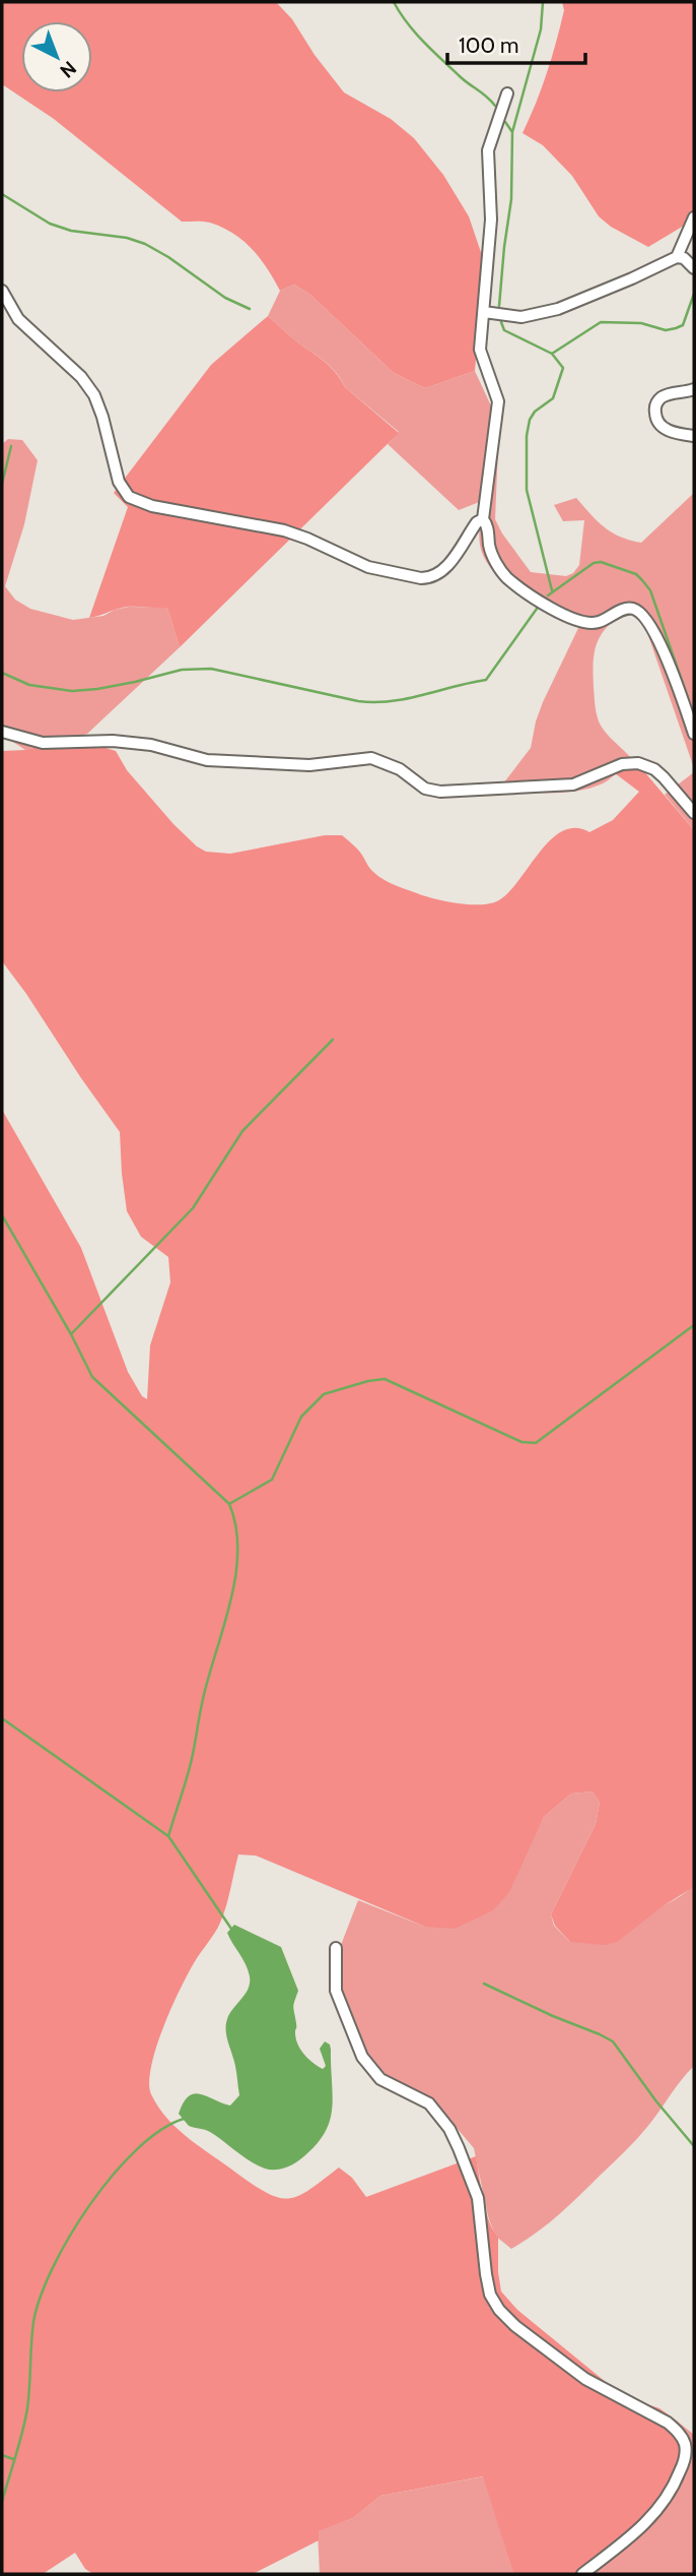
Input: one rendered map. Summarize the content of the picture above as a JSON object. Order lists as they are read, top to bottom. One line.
{"scale_bar":"100 m","north":"bottom right"}
